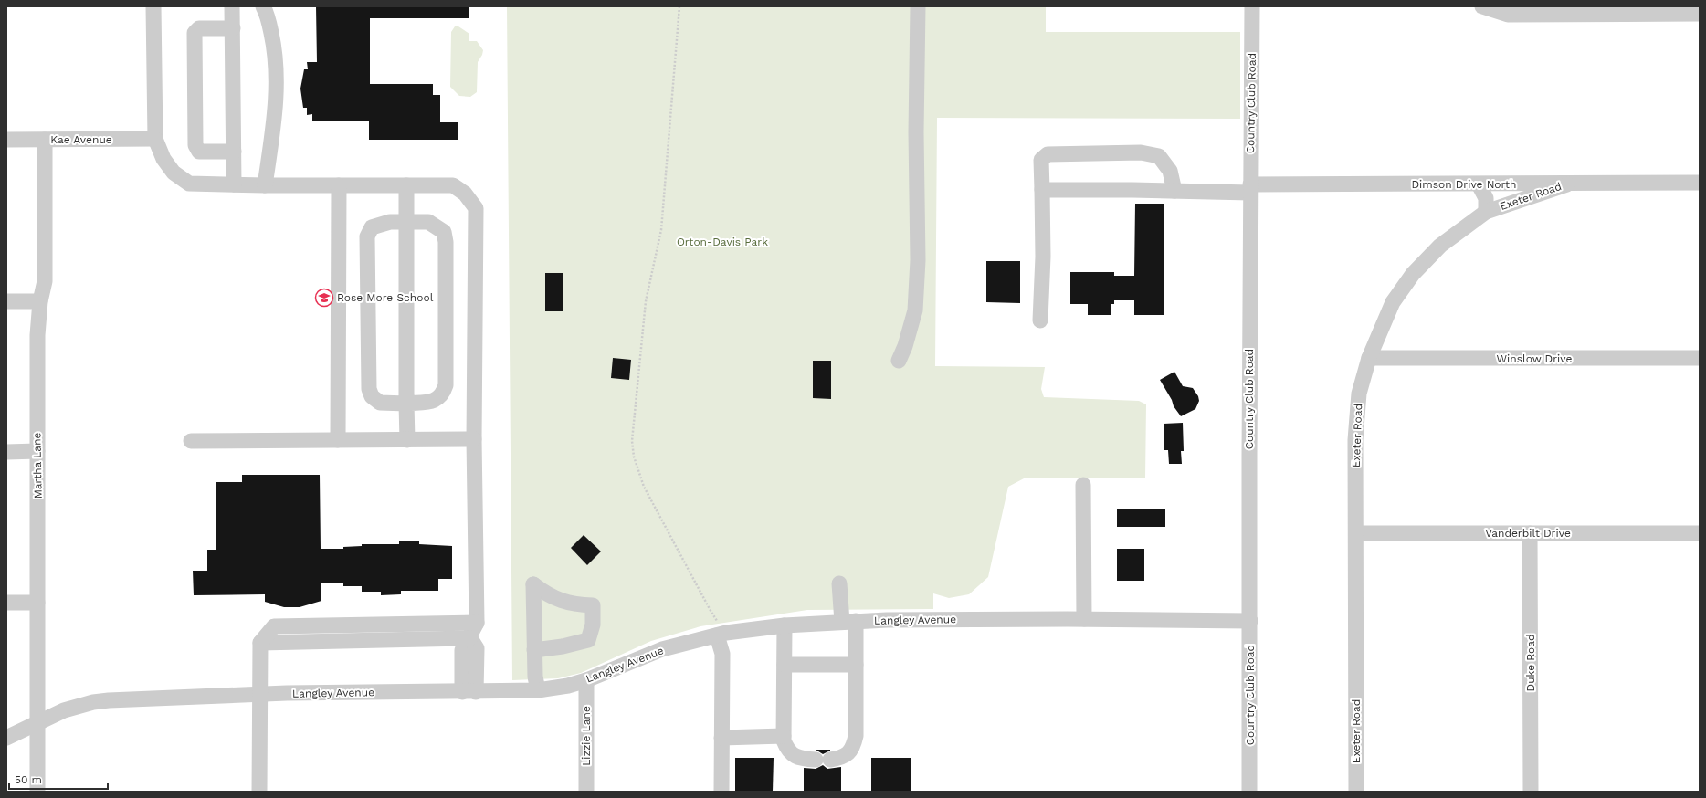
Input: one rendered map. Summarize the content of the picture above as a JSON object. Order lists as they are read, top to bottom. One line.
{"streets":{"street":["Country Club Road","Kae Avenue","Dimson Drive North","Exeter Road","Winslow Drive","Martha Lane","Vanderbilt Drive","Langley Avenue","Duke Road","Lizzie Lane"]},"crossings":[["Country Club Road","Dimson Drive North"],["Country Club Road","Langley Avenue"],["Kae Avenue","Martha Lane"],["Dimson Drive North","Exeter Road"],["Exeter Road","Winslow Drive"],["Exeter Road","Vanderbilt Drive"],["Martha Lane","Langley Avenue"],["Vanderbilt Drive","Duke Road"],["Langley Avenue","Lizzie Lane"]],"parks":["Orton-Davis Park"],"places":{"school or university":["Rose More School"]},"scale_bar":"50 m"}
